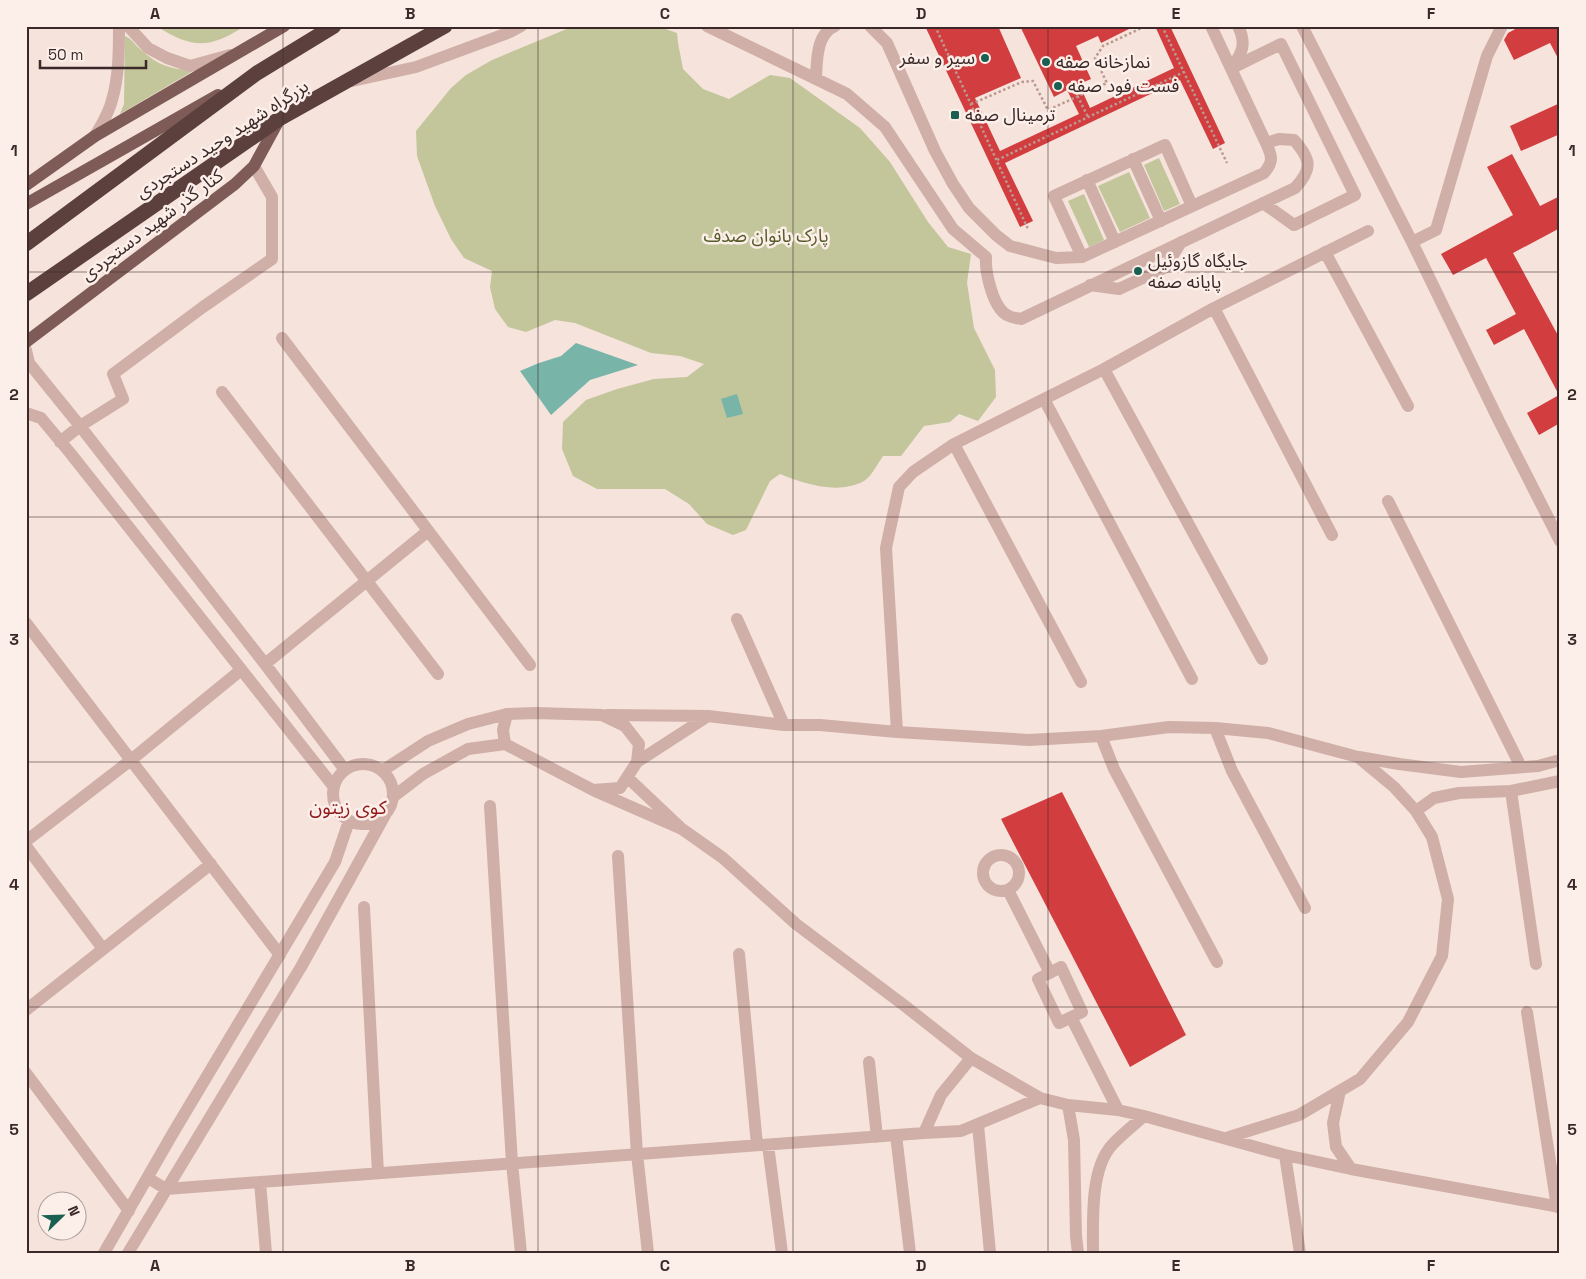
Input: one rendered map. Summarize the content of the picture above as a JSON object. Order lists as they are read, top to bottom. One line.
{"streets":{"highway":["بزرگراه شهید وحید دستجردی"],"main road":["کنار گذر شهید دستجردی"]},"crossings":[["بزرگراه شهید وحید دستجردی","کنار گذر شهید دستجردی"]],"districts":["کوی زیتون"],"parks":["پارک بانوان صدف"],"places":{"other":["سیر و سفر","نمازخانه صفه","فست فود صفه","جایگاه گازوئیل پایانه صفه"],"transit":["ترمینال صفه"]},"scale_bar":"50 m","north":"top right","grid":{"columns":["A","B","C","D","E","F"],"rows":["1","2","3","4","5"]}}
